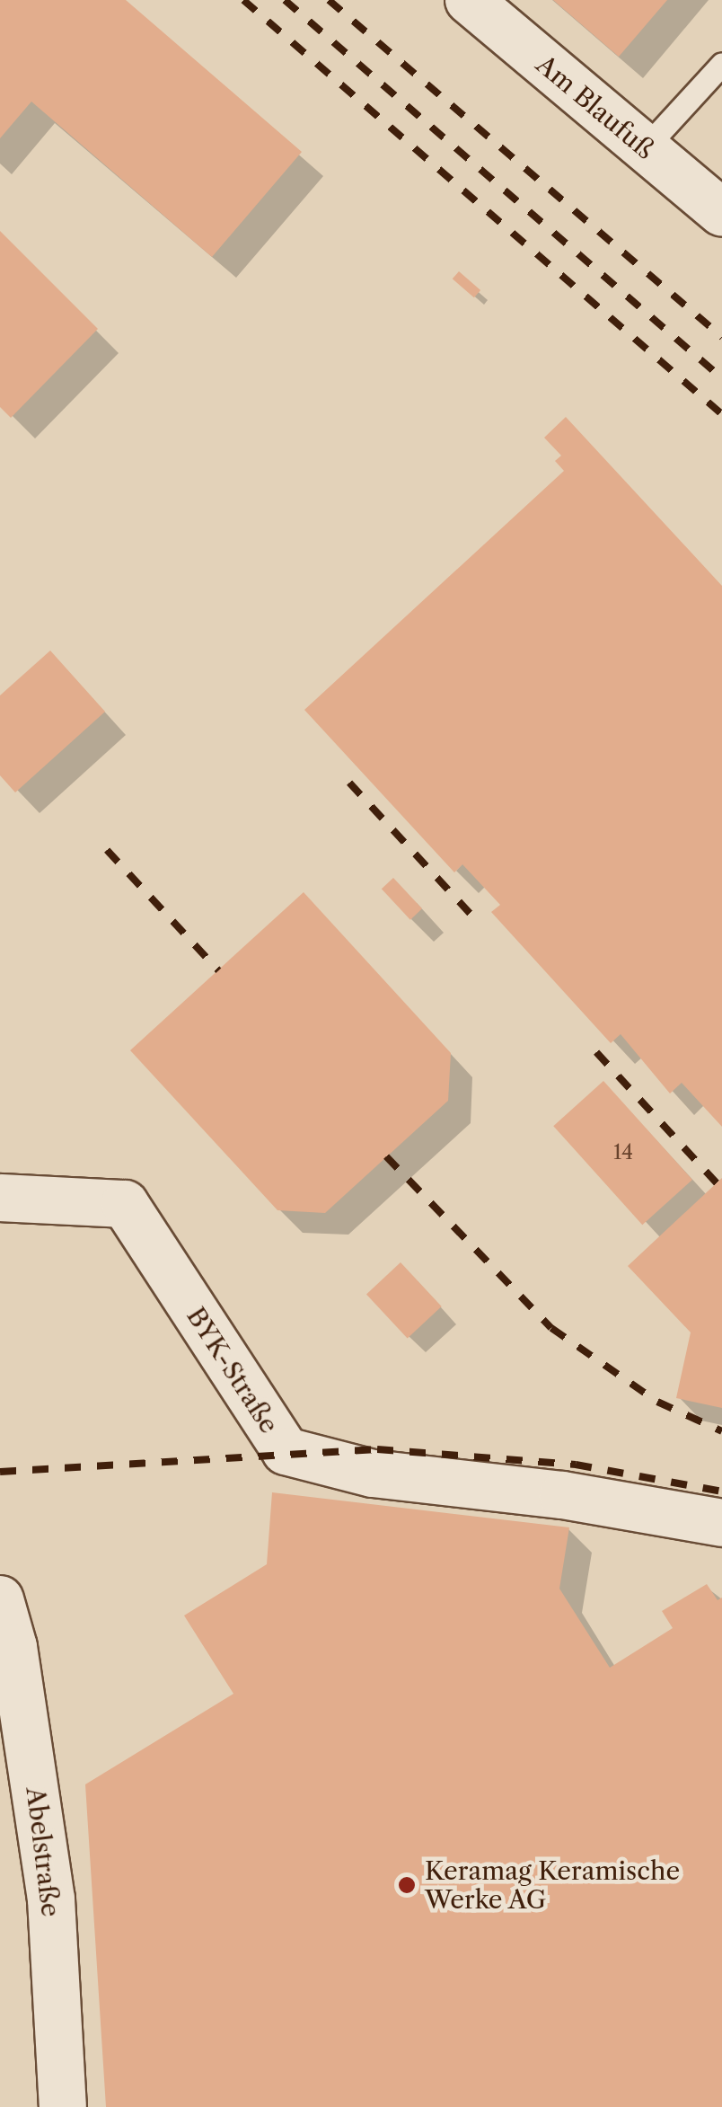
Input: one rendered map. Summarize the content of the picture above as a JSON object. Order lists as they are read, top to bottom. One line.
{"streets":{"street":["Am Blaufuß","BYK-Straße","Abelstraße"]},"places":["Keramag Keramische Werke AG"],"house_numbers":["14"]}
